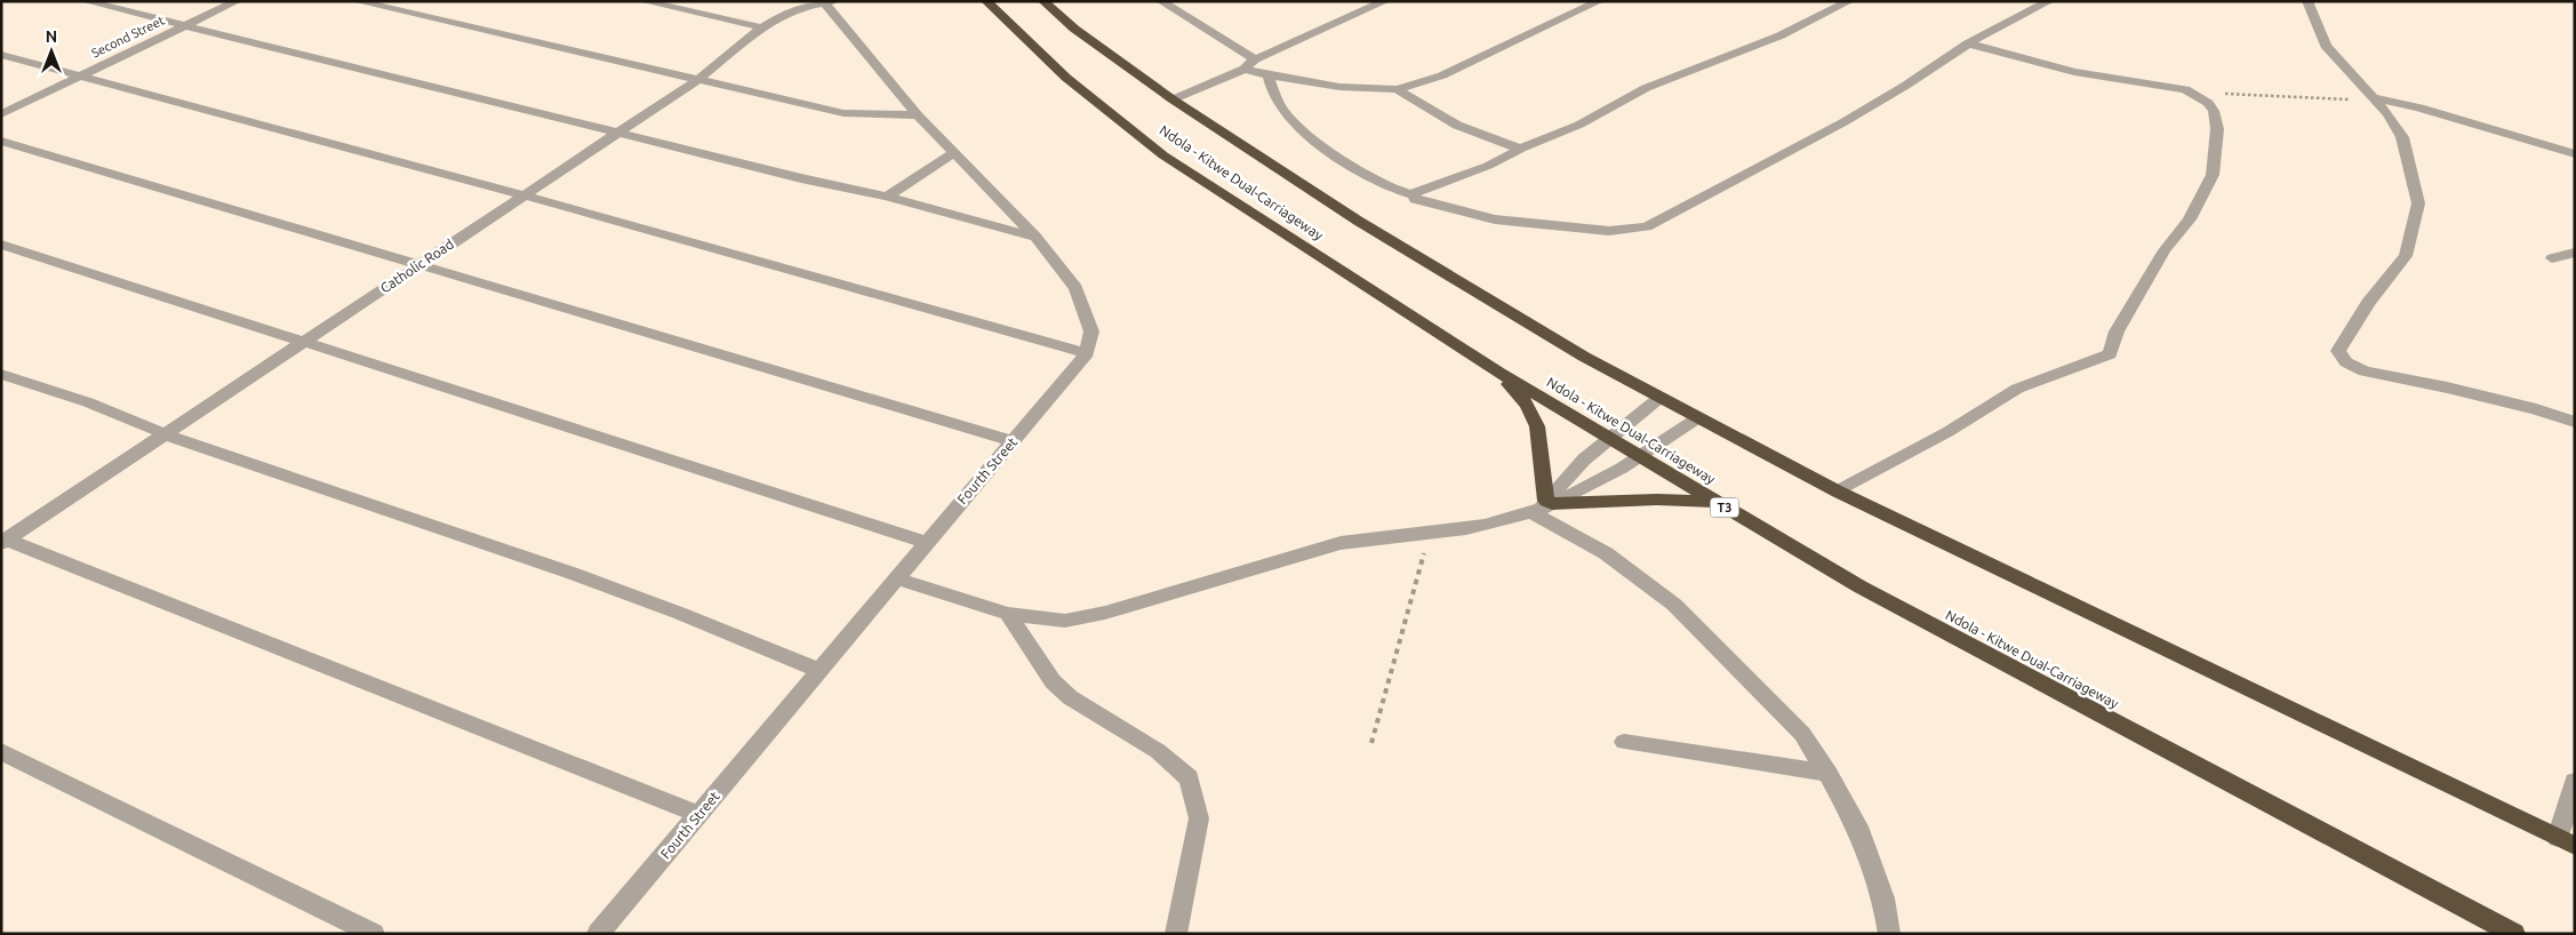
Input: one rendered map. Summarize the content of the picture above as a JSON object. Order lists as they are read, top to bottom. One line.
{"streets":{"highway":["Ndola - Kitwe Dual-Carriageway","T3"],"street":["Second Street","Catholic Road","Fourth Street"]},"north":"top"}
